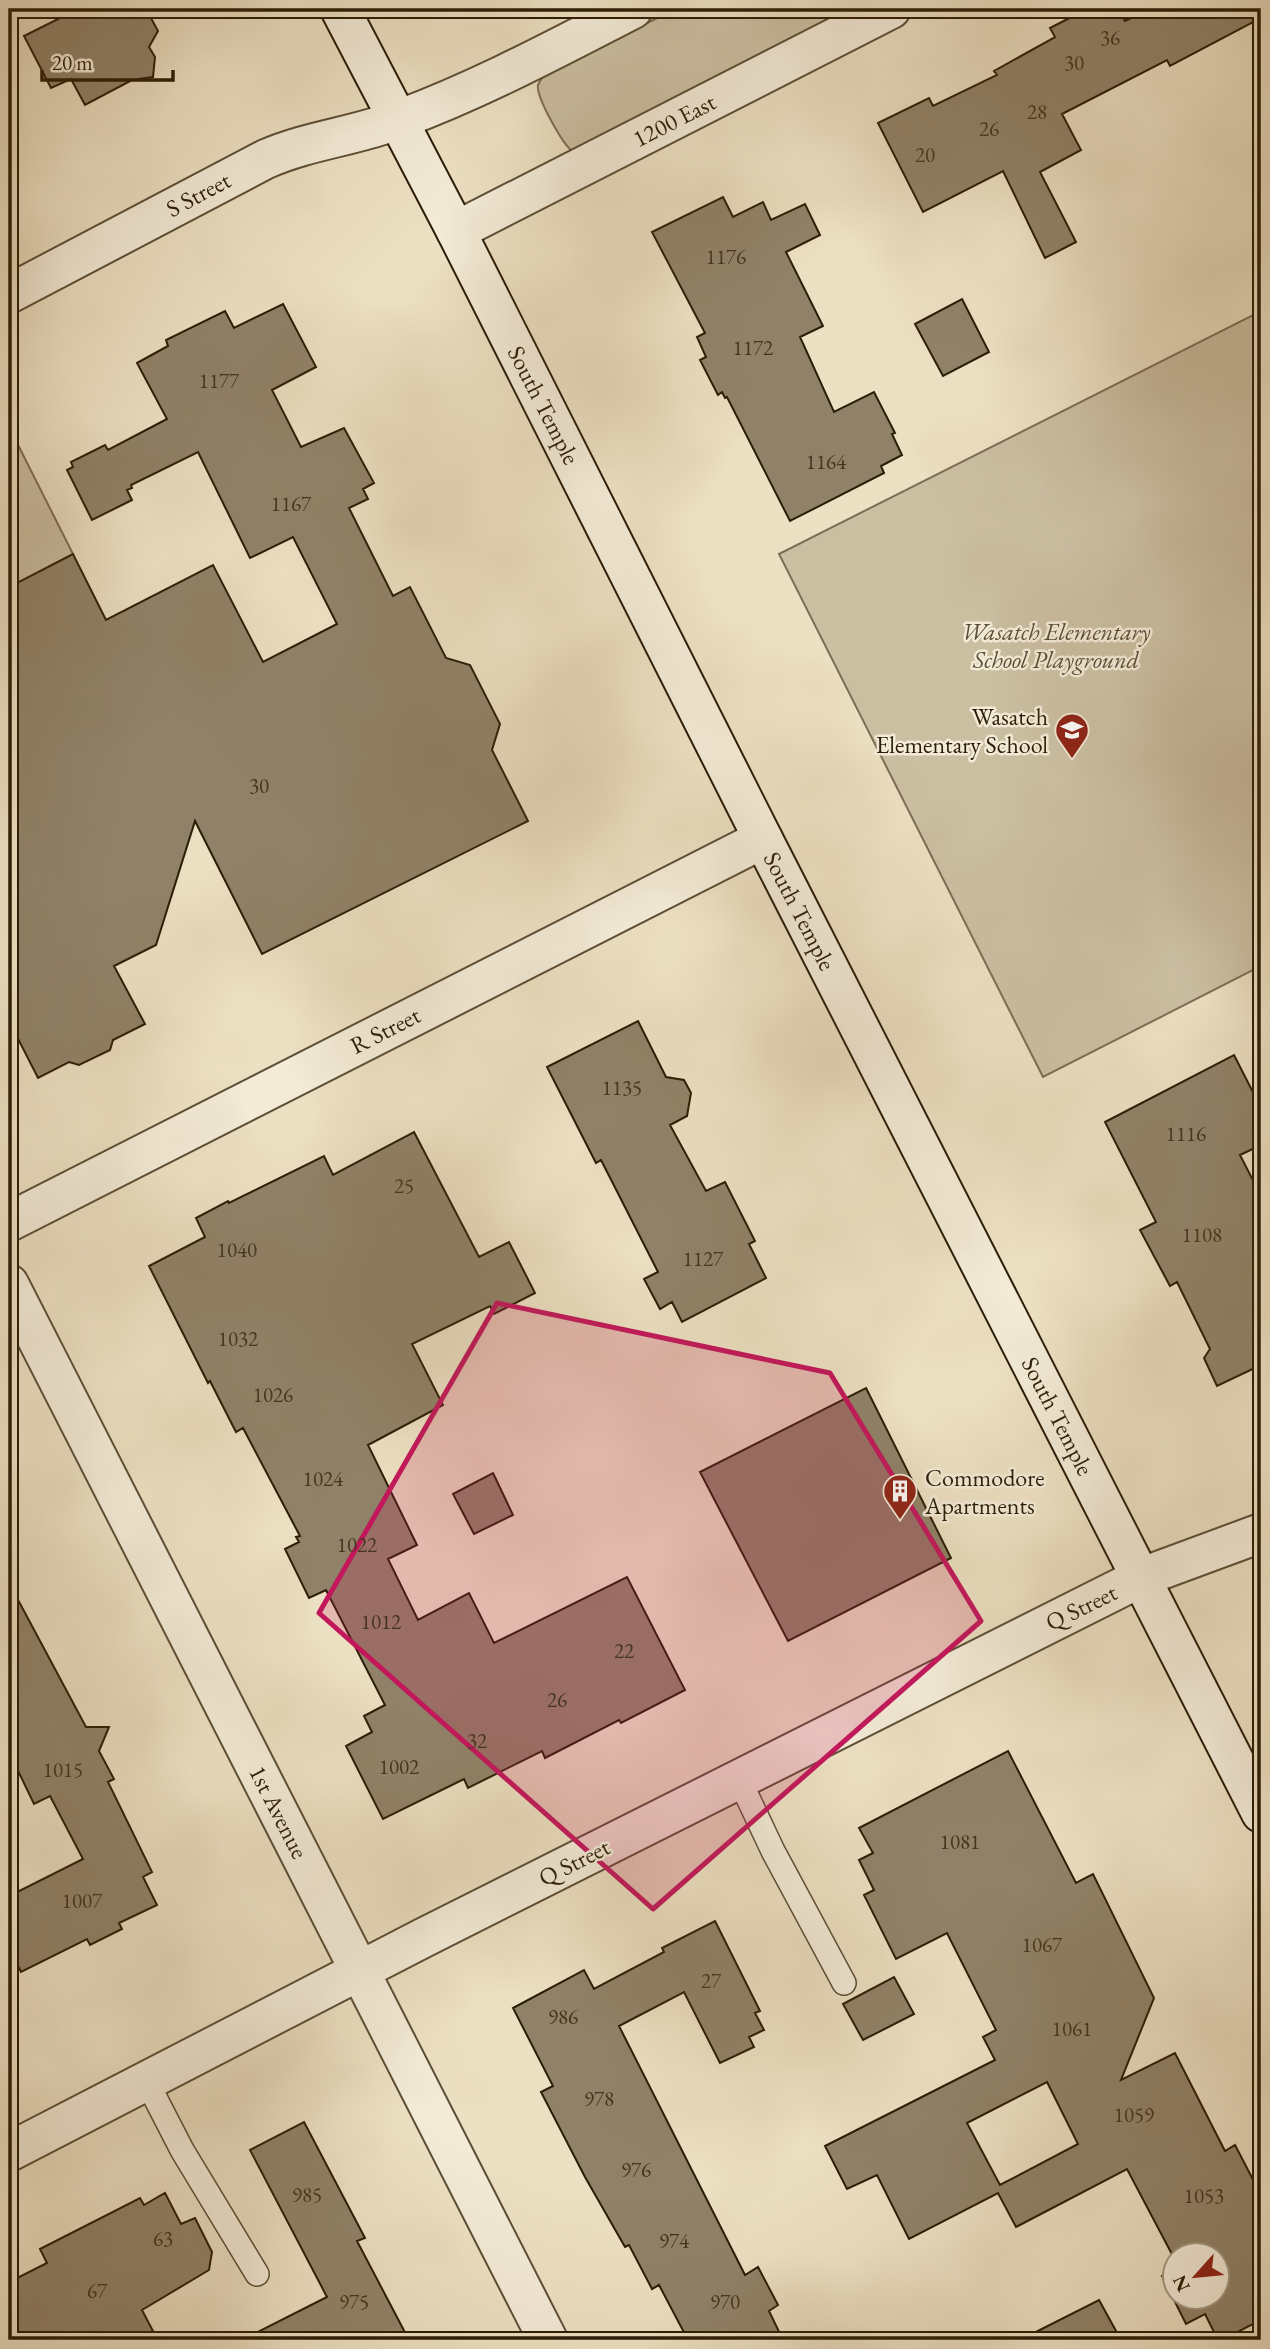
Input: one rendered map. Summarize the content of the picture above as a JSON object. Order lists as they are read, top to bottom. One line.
{"streets":{"street":["1200 East","S Street","South Temple","R Street","Q Street","1st Avenue"]},"crossings":[["1200 East","South Temple"],["S Street","South Temple"],["South Temple","R Street"],["South Temple","Q Street"],["Q Street","1st Avenue"]],"parks":["Wasatch Elementary School Playground"],"places":{"school or university":["Wasatch Elementary School"],"building":["Commodore Apartments"]},"house_numbers":["36","30","28","26","20","1176","1172","1177","1164","1167","30","1135","1116","25","1108","1040","1127","1032","1026","1024","1022","1012","22","26","32","1002","1015","1081","1007","1067","27","986","1061","978","1059","976","985","1053","63","974","67","975","970"],"scale_bar":"20 m","north":"bottom left"}
